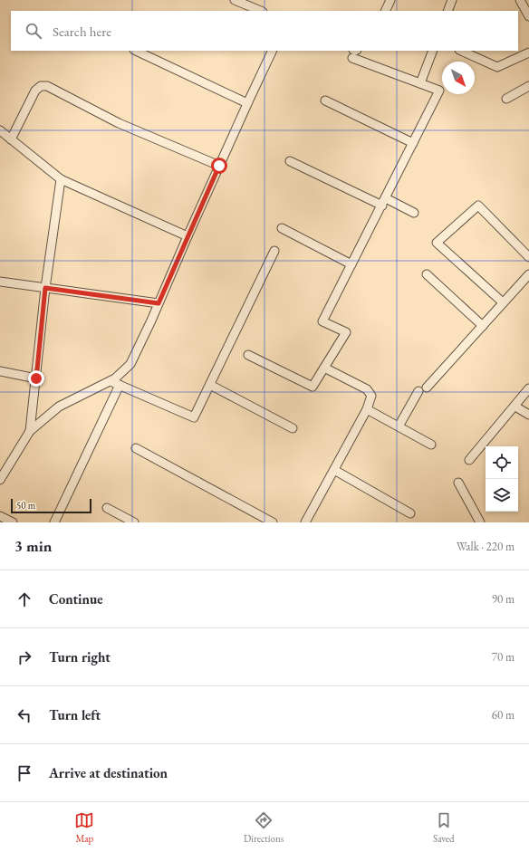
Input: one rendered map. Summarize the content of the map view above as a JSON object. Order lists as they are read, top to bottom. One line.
{"scale_bar":"50 m","north":"bottom right","page":{"search":"Search here","scale":"50 m","heading":["3 min","Walk · 220 m"],"list":[["Continue","90 m"],["Turn right","70 m"],["Turn left","60 m"],"Arrive at destination"],"nav":["Map","Directions","Saved"]}}
